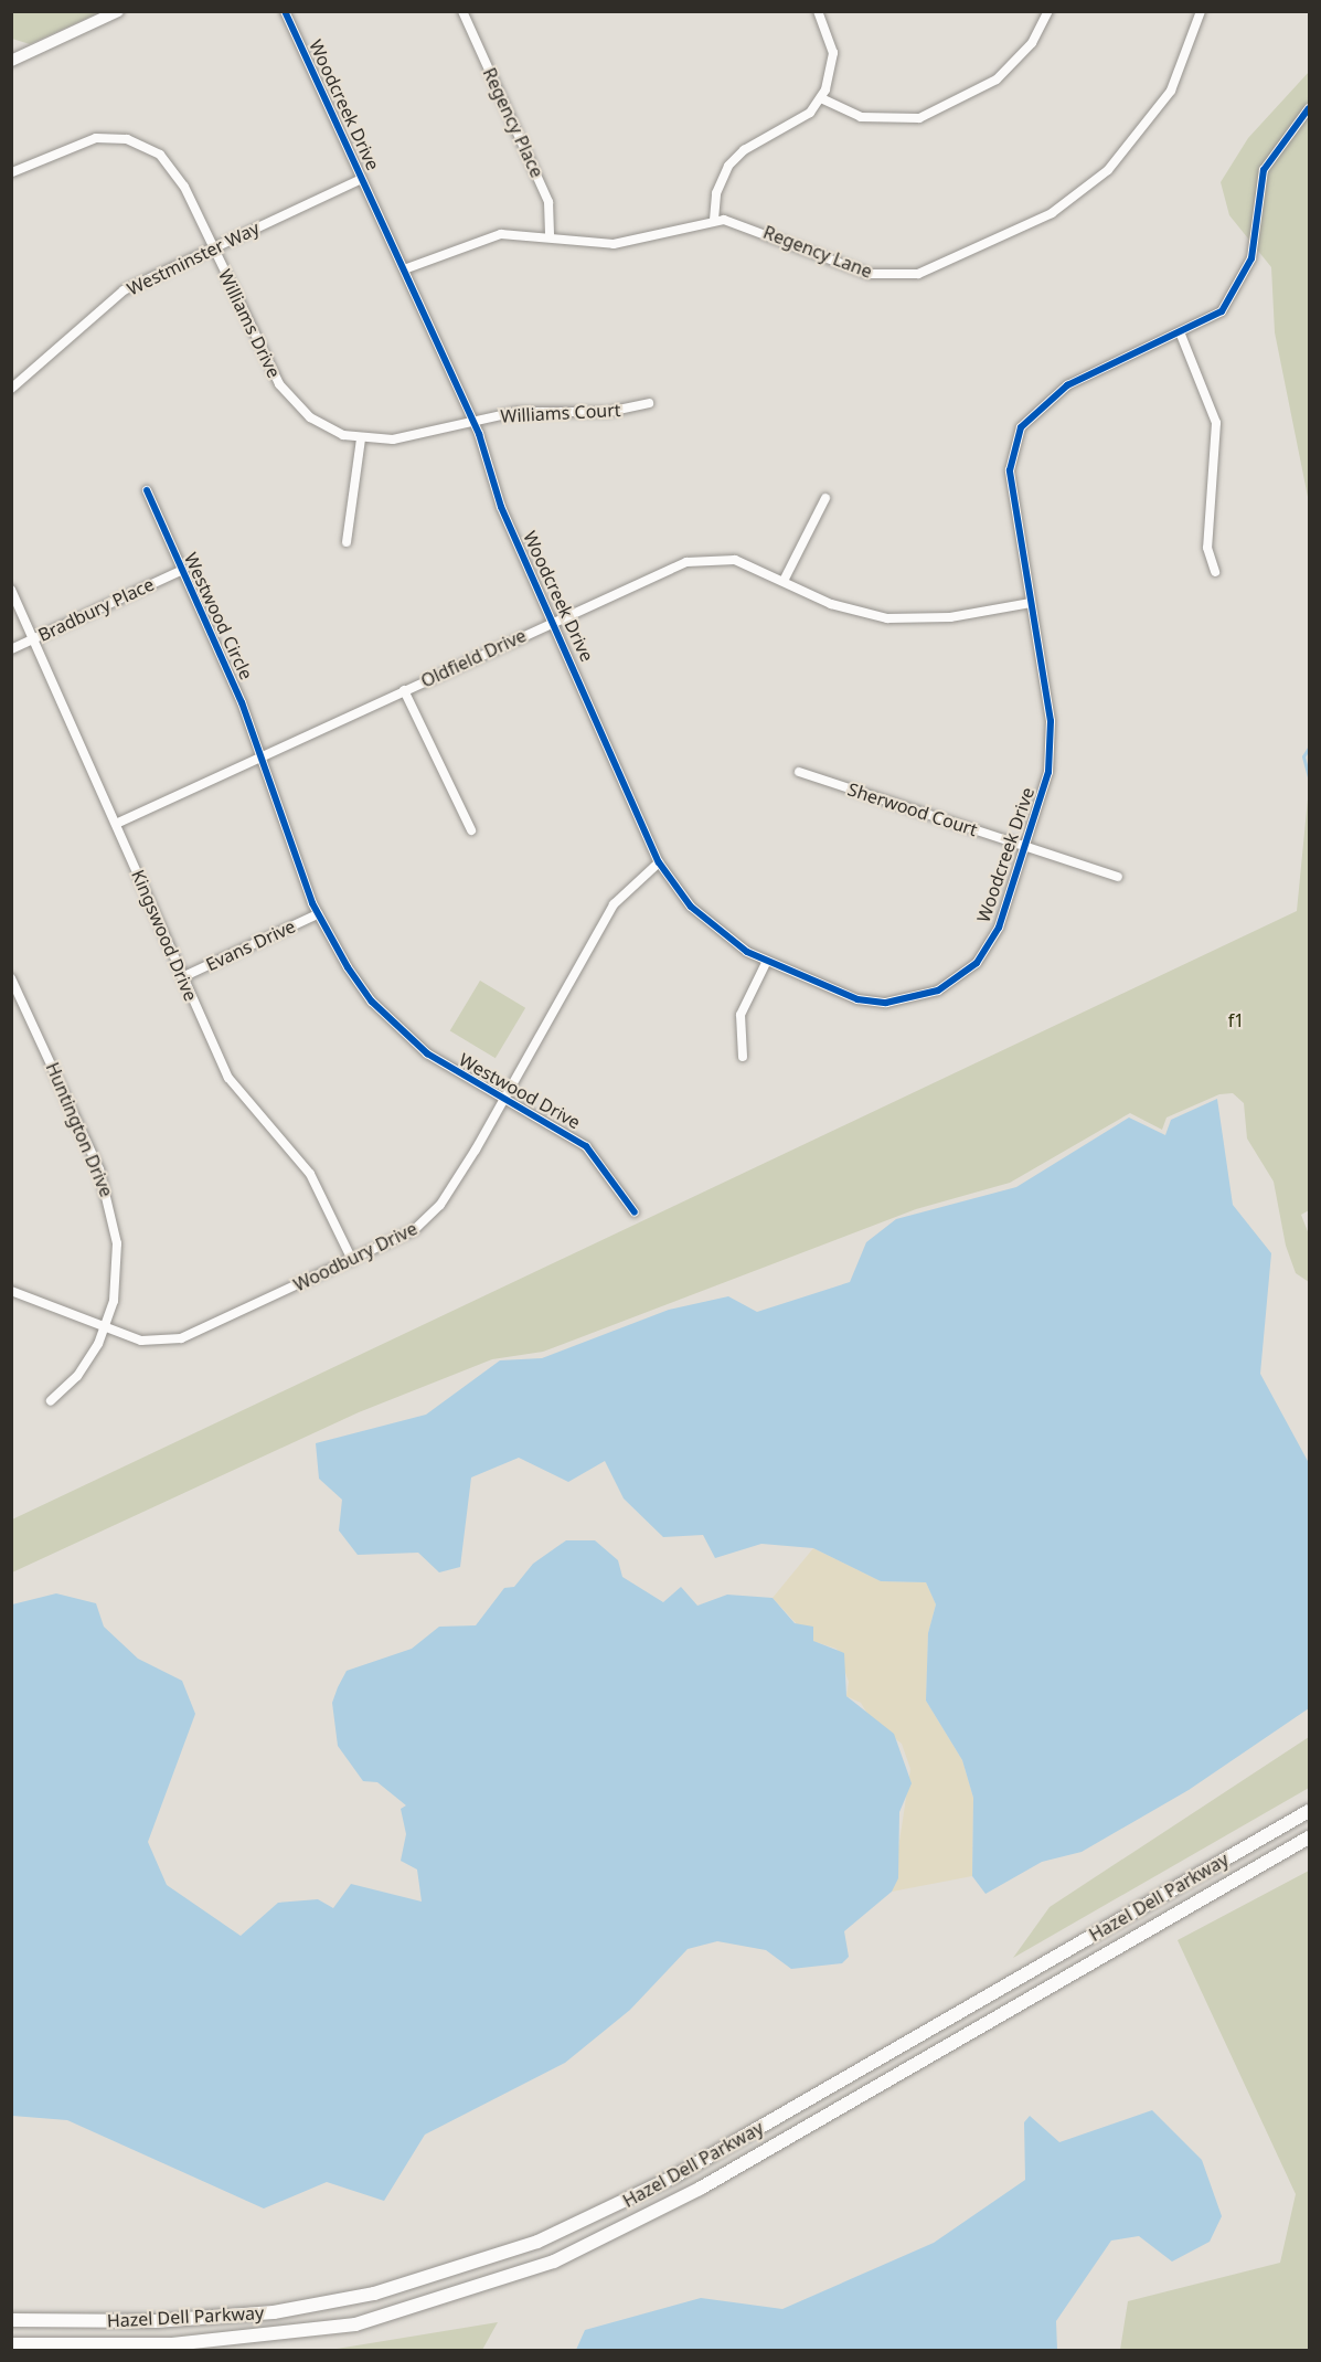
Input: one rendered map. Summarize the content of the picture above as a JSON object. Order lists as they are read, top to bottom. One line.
{"streets":{"main road":["Hazel Dell Parkway"],"street":["Woodcreek Drive","Regency Place","Regency Lane","Westminster Way","Williams Drive","Williams Court","Bradbury Place","Westwood Circle","Oldfield Drive","Sherwood Court","Kingswood Drive","Evans Drive","Westwood Drive","Huntington Drive","Woodbury Drive"]},"crossings":[["Woodcreek Drive","Regency Lane"],["Woodcreek Drive","Westminster Way"],["Woodcreek Drive","Williams Drive"],["Woodcreek Drive","Williams Court"],["Woodcreek Drive","Oldfield Drive"],["Woodcreek Drive","Sherwood Court"],["Woodcreek Drive","Woodbury Drive"],["Regency Place","Regency Lane"],["Westminster Way","Williams Drive"],["Williams Drive","Williams Court"],["Bradbury Place","Westwood Circle"],["Bradbury Place","Kingswood Drive"],["Westwood Circle","Oldfield Drive"],["Westwood Circle","Westwood Drive"],["Oldfield Drive","Kingswood Drive"],["Oldfield Drive","Westwood Drive"],["Kingswood Drive","Evans Drive"],["Kingswood Drive","Woodbury Drive"],["Evans Drive","Westwood Drive"],["Westwood Drive","Woodbury Drive"],["Huntington Drive","Woodbury Drive"]],"parks":["f1"]}
